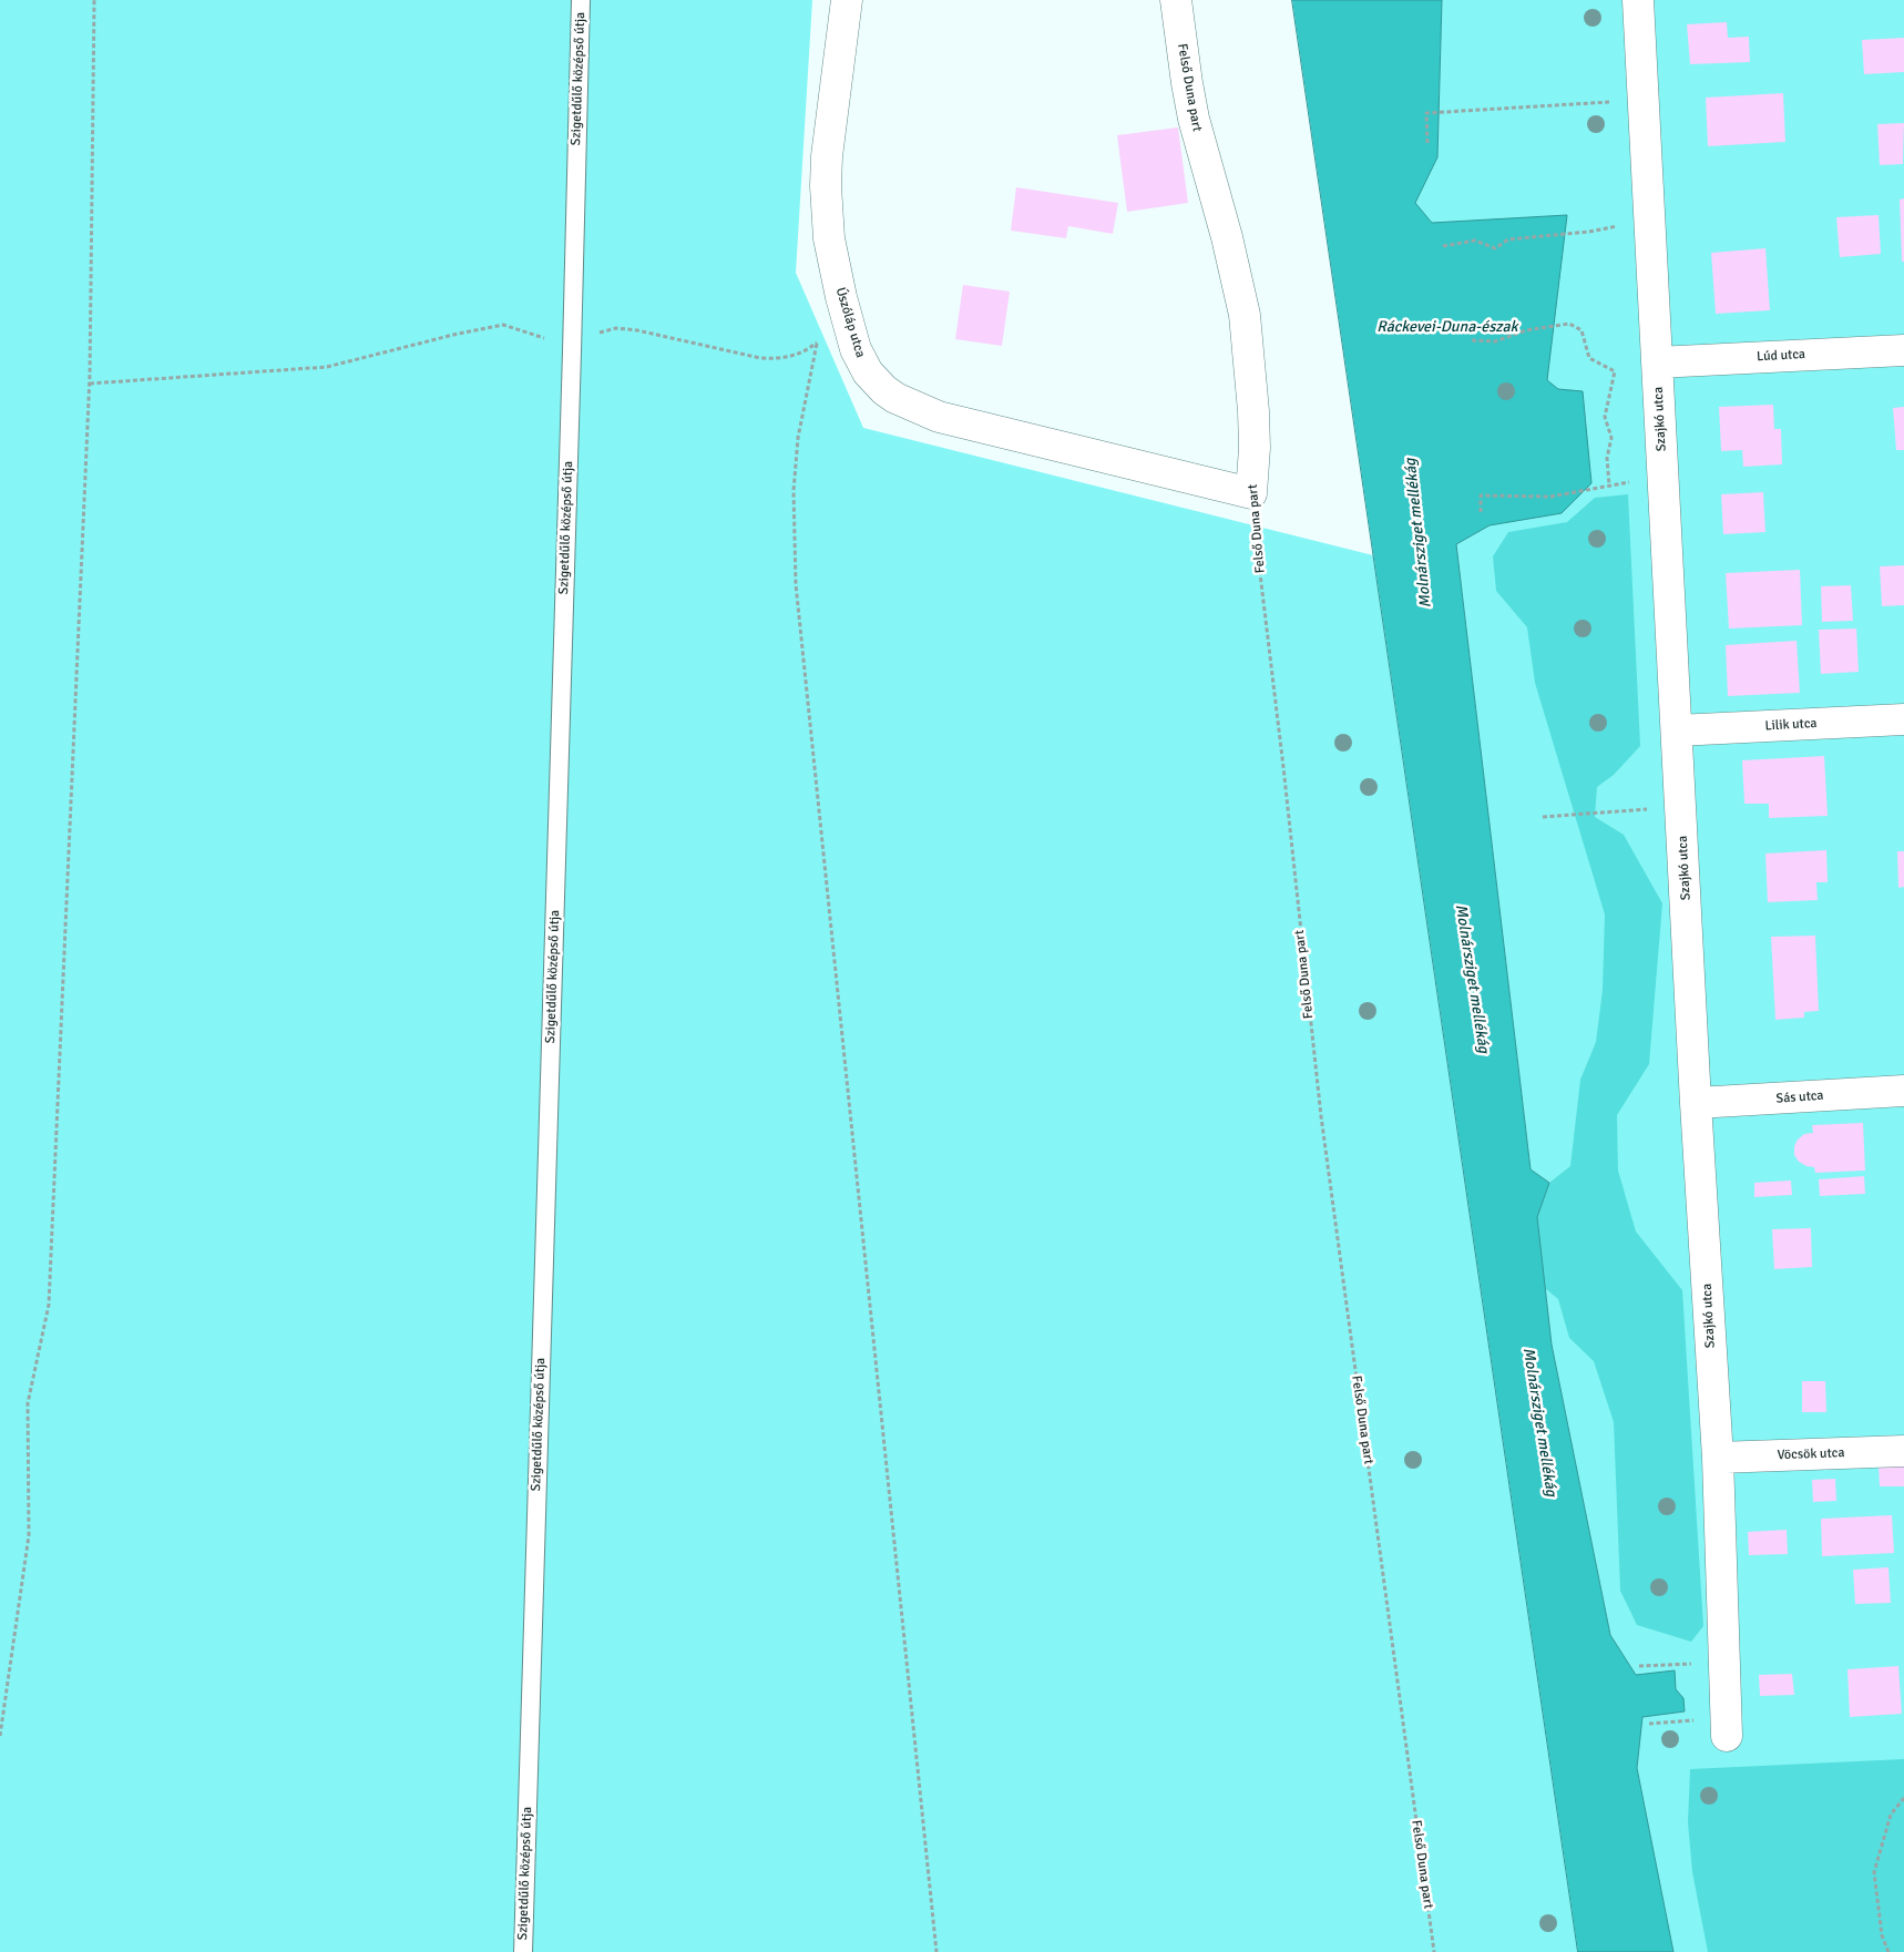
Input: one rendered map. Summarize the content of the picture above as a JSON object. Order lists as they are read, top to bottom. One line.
{"streets":{"street":["Felső Duna part","Úszóláp utca","Lúd utca","Szajkó utca","Lilik utca","Sás utca","Vöcsök utca"],"lane":["Szigetdűlő középső útja"]},"crossings":[["Felső Duna part","Úszóláp utca"],["Lúd utca","Szajkó utca"],["Szajkó utca","Lilik utca"],["Szajkó utca","Sás utca"],["Szajkó utca","Vöcsök utca"]],"water":["Ráckevei-Duna-észak","Molnársziget mellékág"]}
